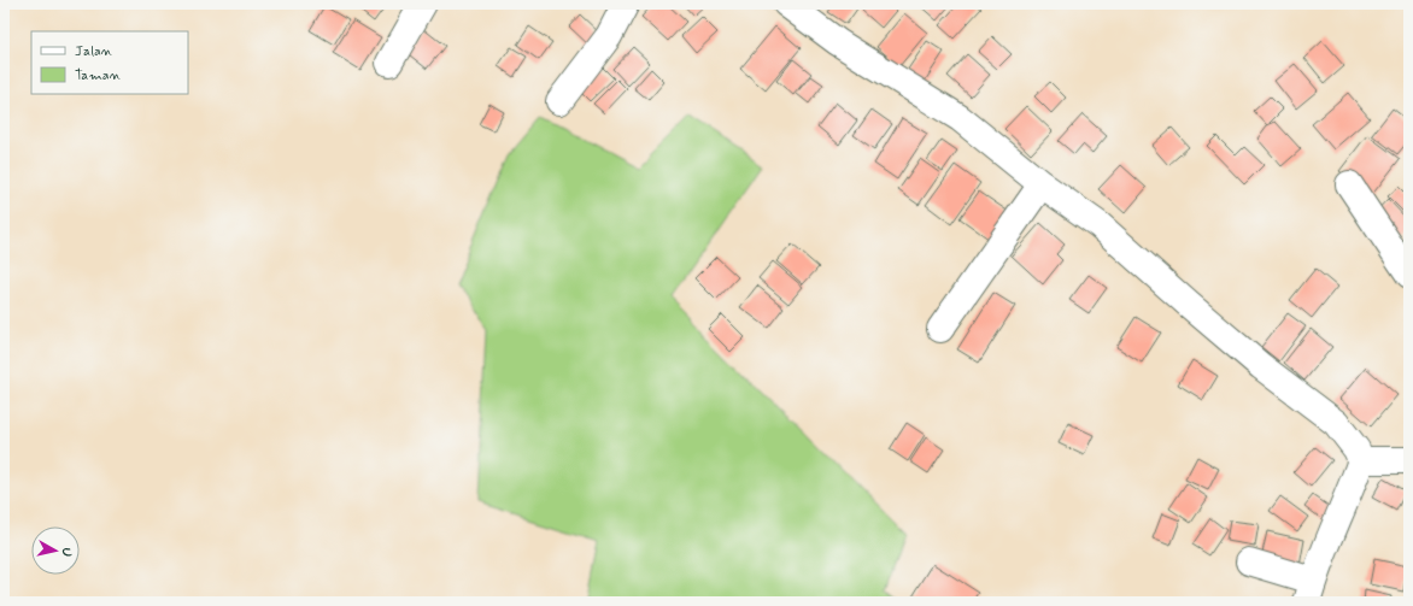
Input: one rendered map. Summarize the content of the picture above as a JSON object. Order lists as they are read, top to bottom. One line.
{"legend":["Jalan","Taman"],"north":"right"}
